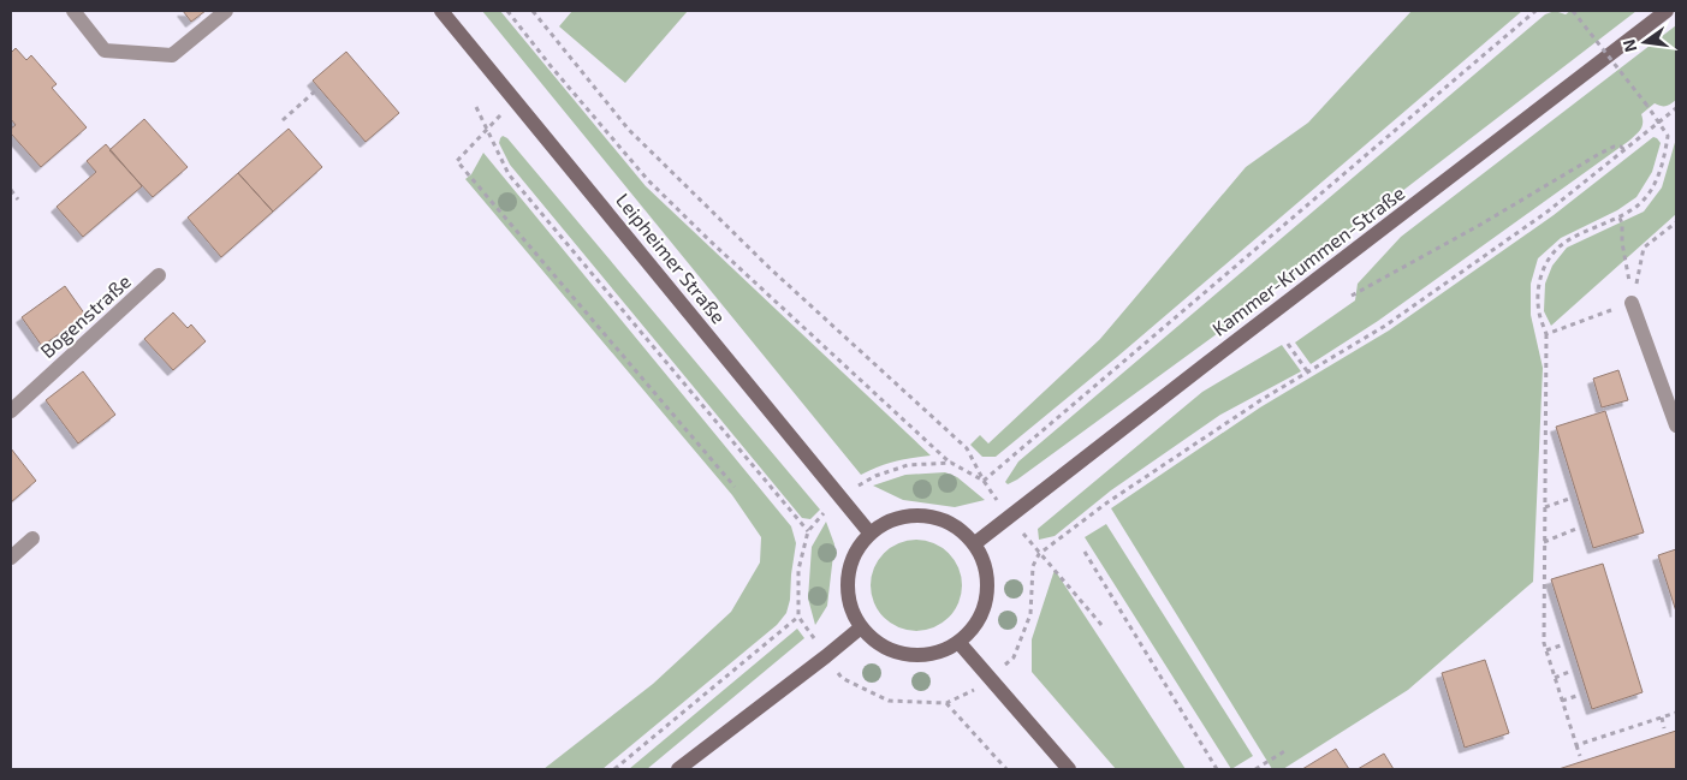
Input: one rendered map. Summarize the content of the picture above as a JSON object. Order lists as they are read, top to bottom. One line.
{"streets":{"main road":["Leipheimer Straße","Kammer-Krummen-Straße"],"street":["Bogenstraße"]},"crossings":[["Leipheimer Straße","Kammer-Krummen-Straße"]],"north":"left"}
